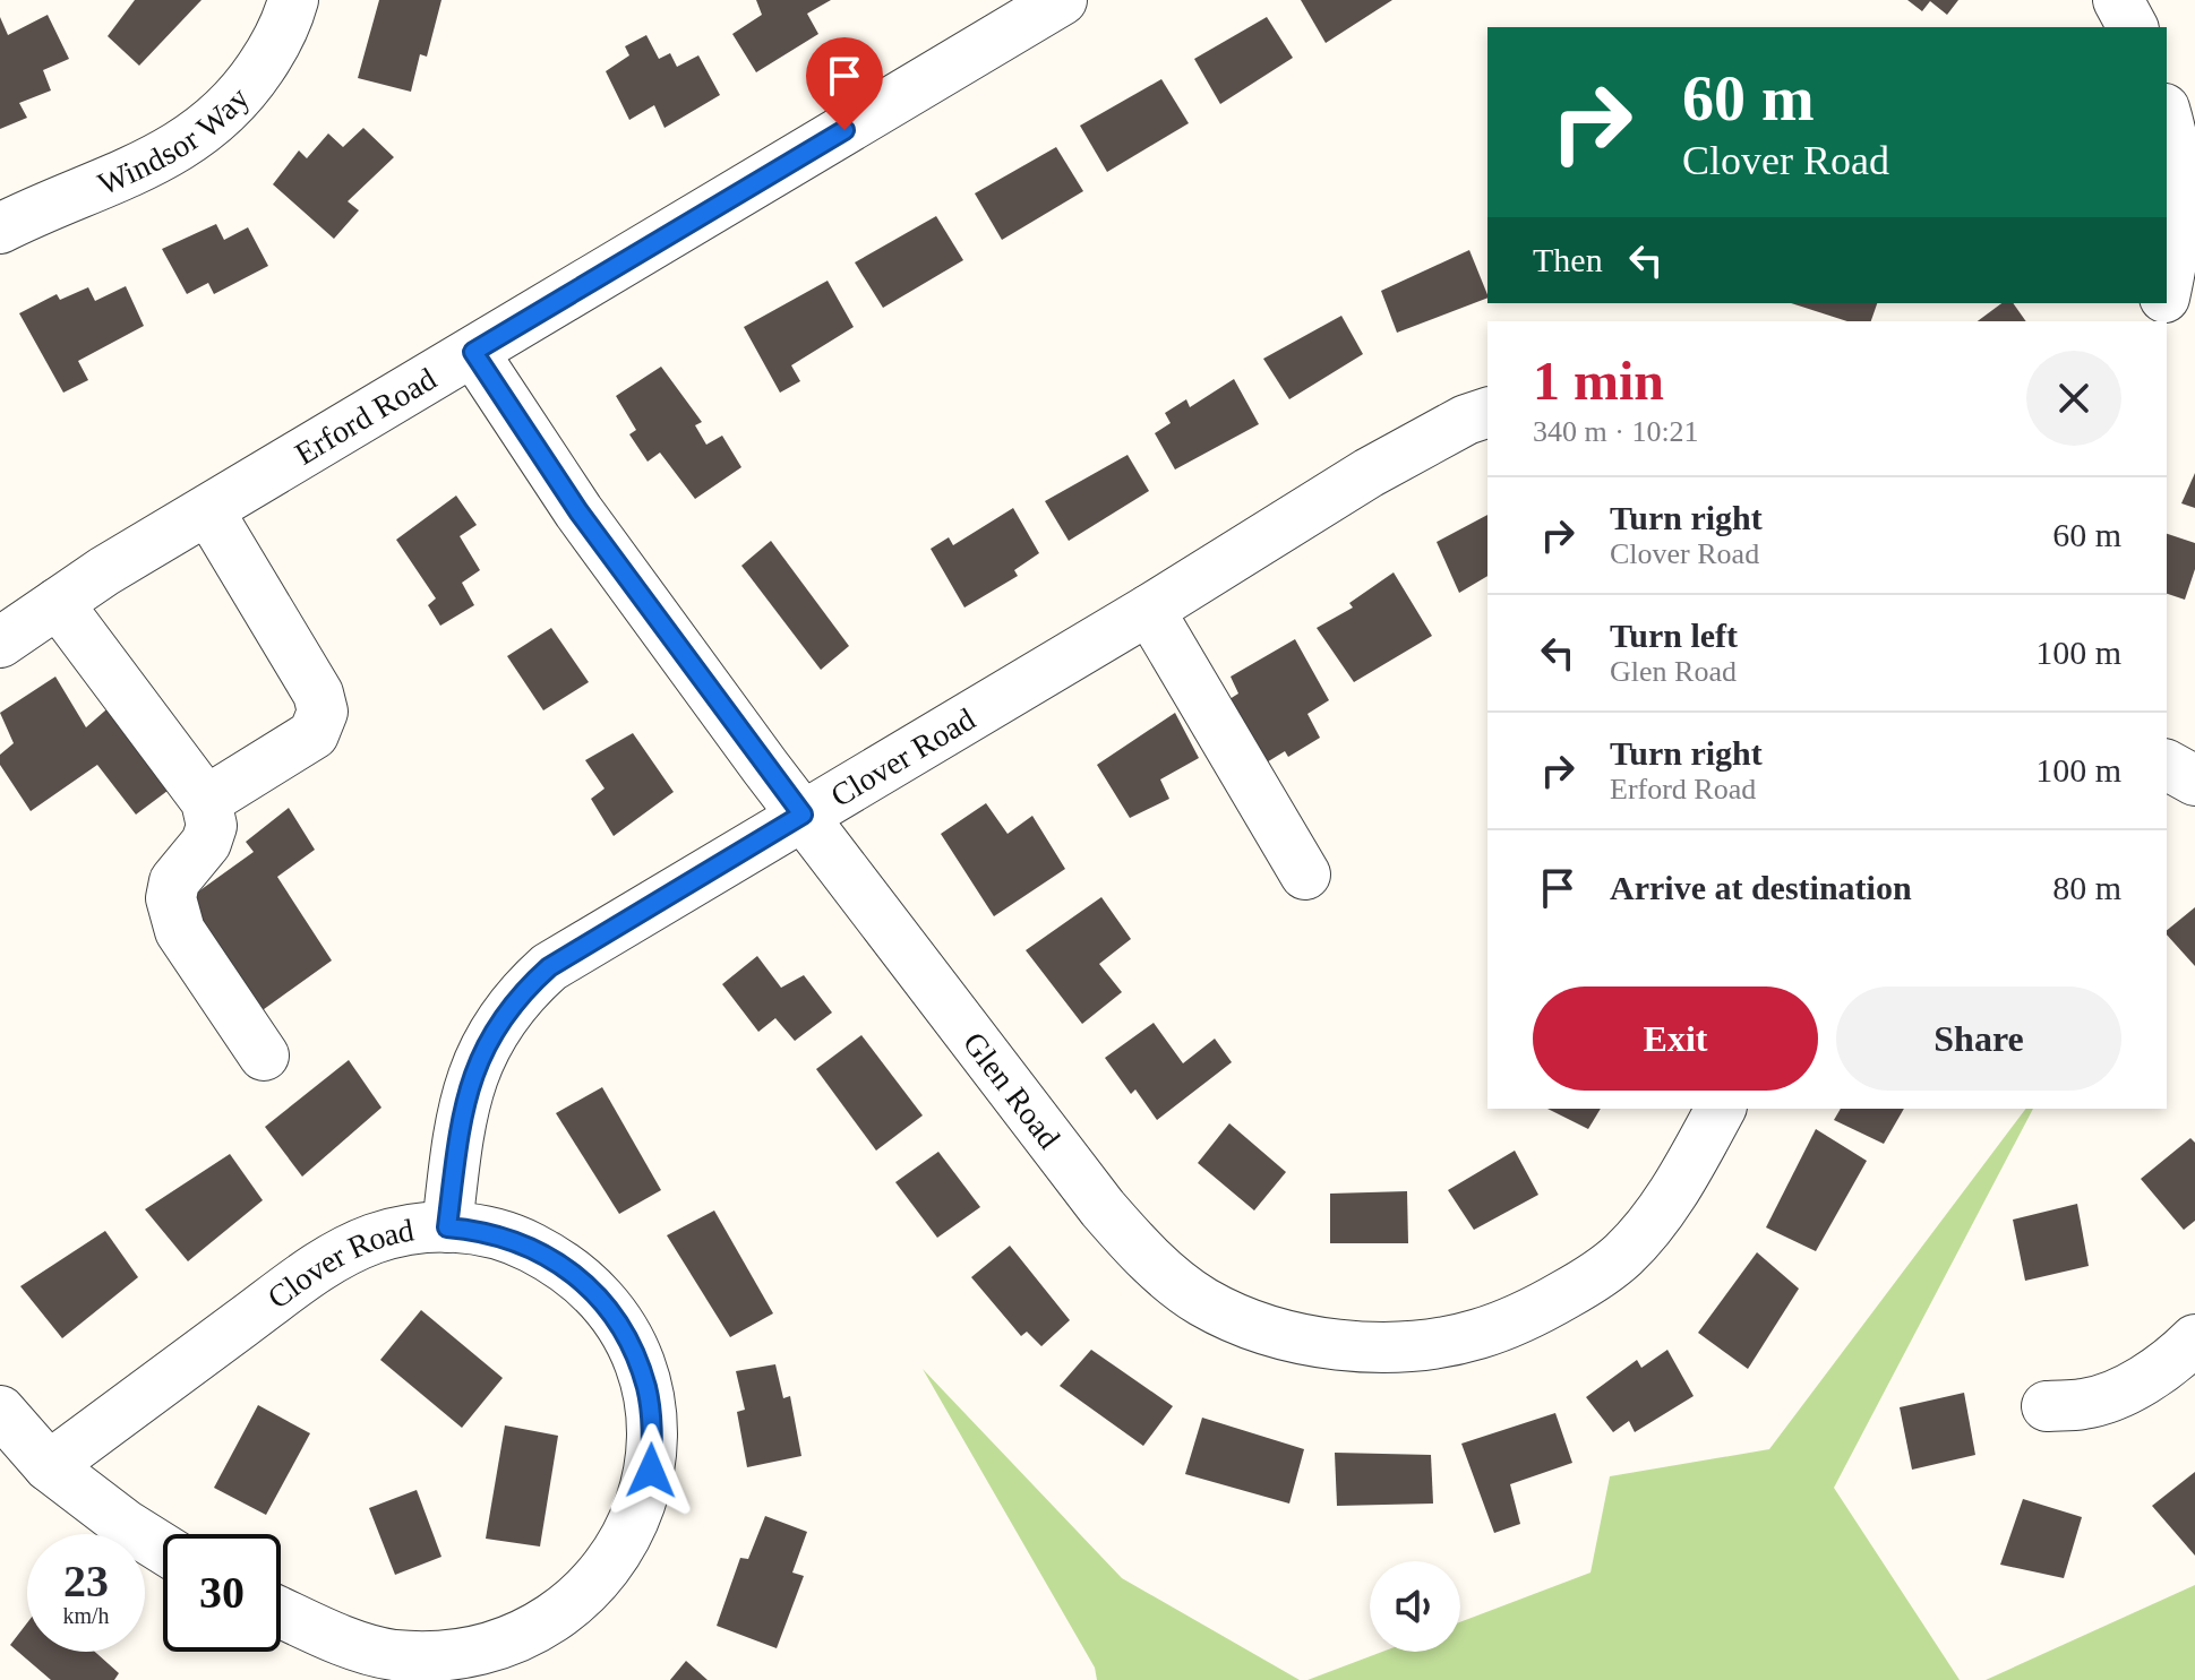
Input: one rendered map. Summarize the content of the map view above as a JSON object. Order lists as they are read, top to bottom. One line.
{"streets":{"street":["Windsor Way","Erford Road","Clover Road","Glen Road"]},"crossings":[["Erford Road","Glen Road"],["Clover Road","Glen Road"]],"page":{"turn":["60 m","Clover Road"],"then":"Then","heading":["1 min","340 m · 10:21"],"list":[{"name":"Turn right","note":"Clover Road","value":"60 m"},{"name":"Turn left","note":"Glen Road","value":"100 m"},{"name":"Turn right","note":"Erford Road","value":"100 m"},{"name":"Arrive at destination","value":"80 m"}],"buttons":["Exit","Share"],"speed":"23 km/h","limit":"30"}}
